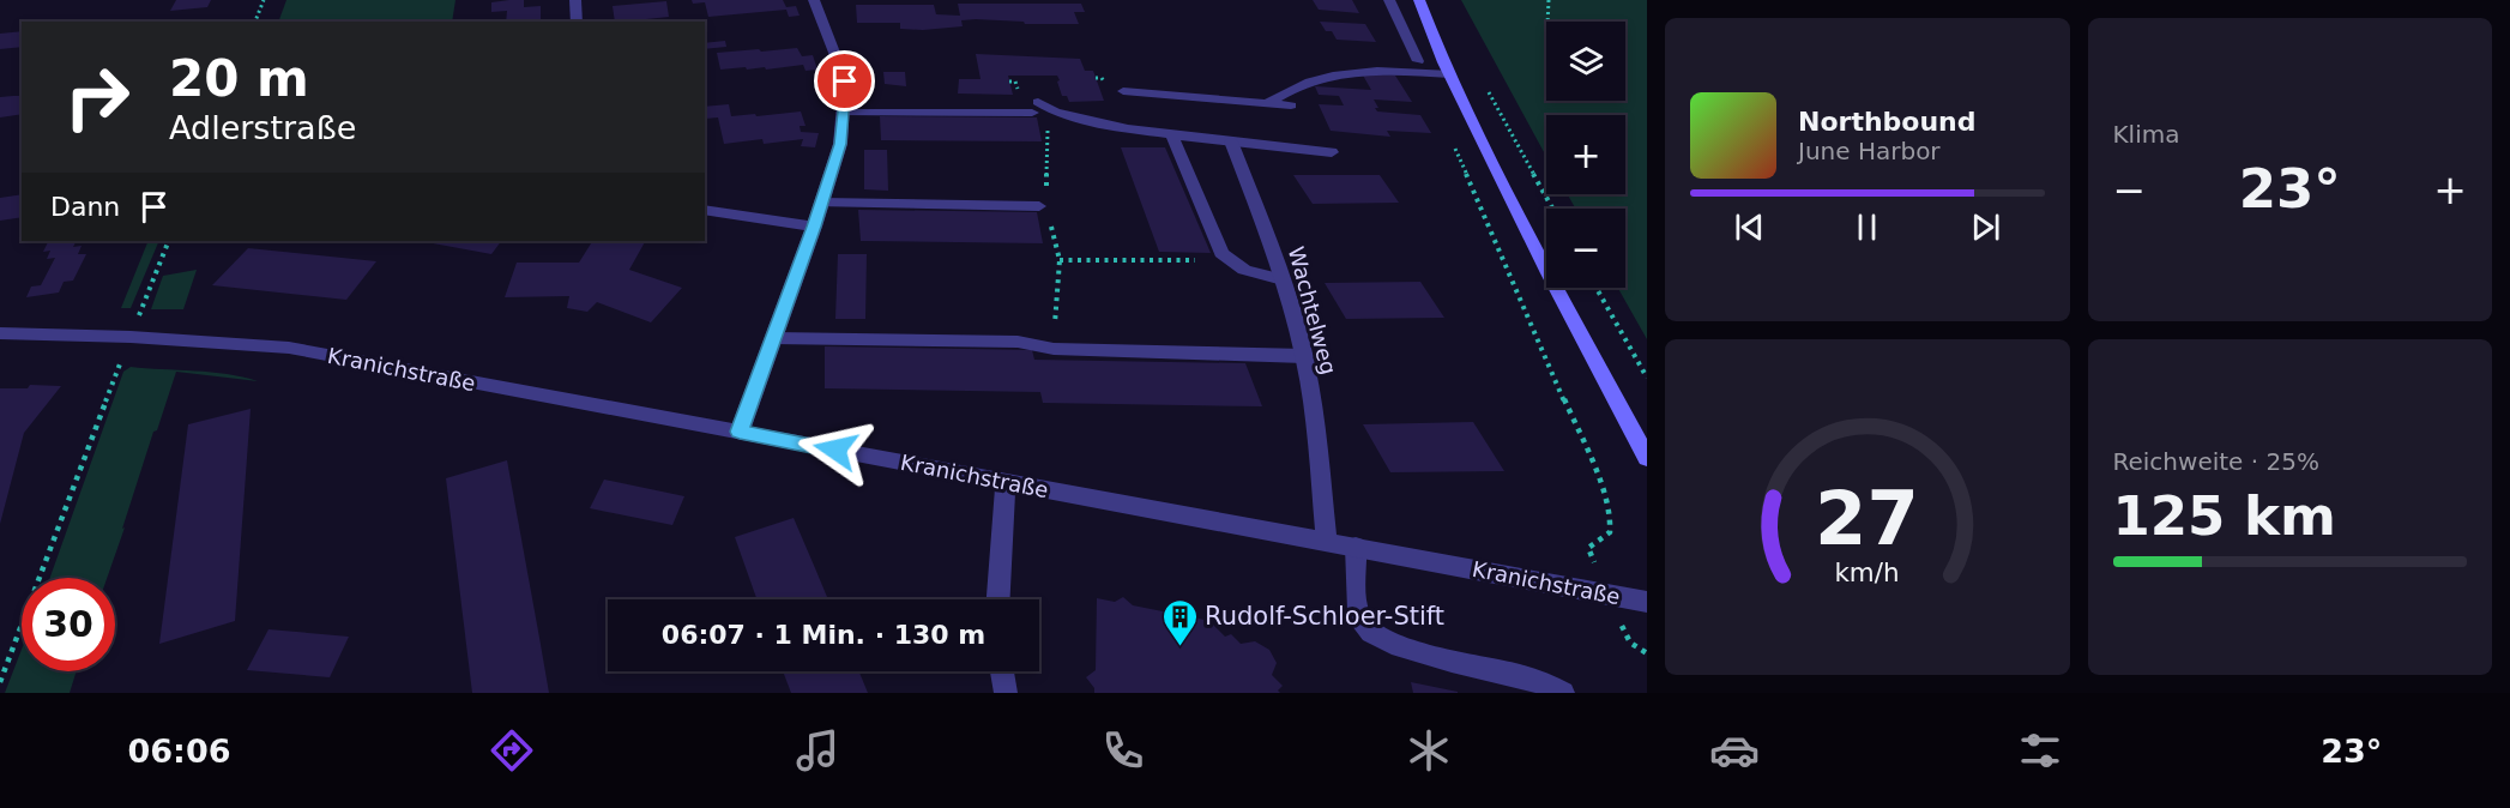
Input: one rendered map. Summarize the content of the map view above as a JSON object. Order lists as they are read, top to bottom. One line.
{"streets":{"street":["Wachtelweg","Kranichstraße"]},"crossings":[["Wachtelweg","Kranichstraße"]],"places":{"building":["Rudolf-Schloer-Stift"]},"page":{"tile":["Klima",["Reichweite · 25%","125 km"]],"map_buttons":["+","−"],"turn":["20 m","Adlerstraße"],"song":["Northbound","June Harbor"],"heat":["−","23°","+"],"then":"Dann","limit":"30","trip":"06:07 · 1 Min. · 130 m","tabs":["06:06","23°"],"gauge":["27","km/h"]}}
